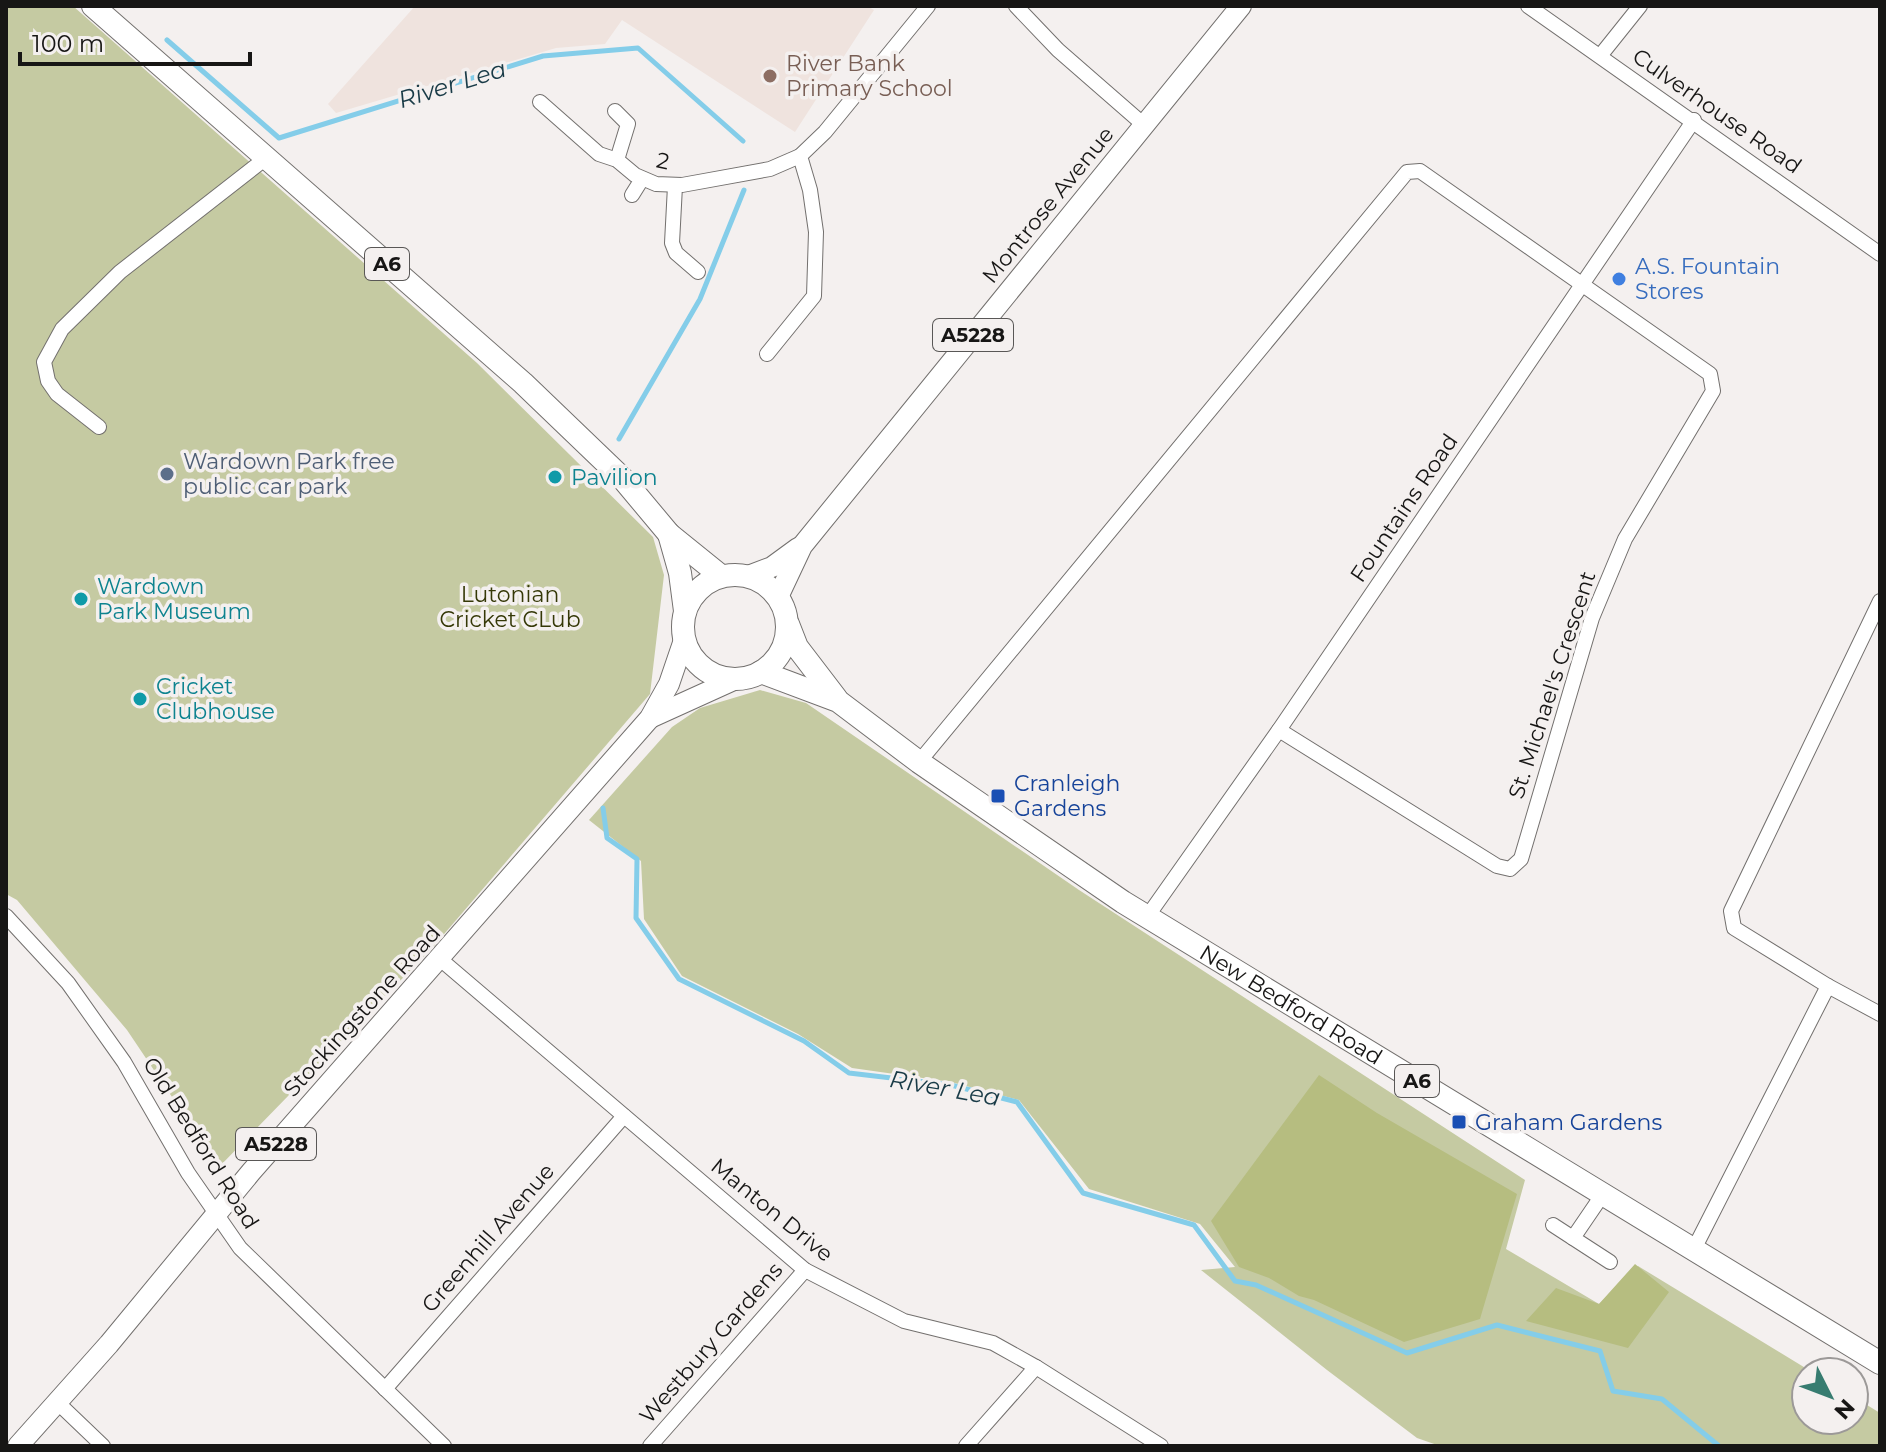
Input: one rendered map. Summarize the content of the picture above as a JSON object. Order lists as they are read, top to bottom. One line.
{"streets":{"highway":["A6","New Bedford Road"],"main road":["Montrose Avenue","A5228","Stockingstone Road"],"street":["Culverhouse Road","2","Fountains Road","St. Michael's Crescent","Old Bedford Road","Manton Drive","Greenhill Avenue","Westbury Gardens"]},"crossings":[["Culverhouse Road","Fountains Road"],["Montrose Avenue","A6"],["Montrose Avenue","New Bedford Road"],["Montrose Avenue","Stockingstone Road"],["A6","New Bedford Road"],["A6","Stockingstone Road"],["Fountains Road","St. Michael's Crescent"],["Fountains Road","New Bedford Road"],["New Bedford Road","Stockingstone Road"],["Stockingstone Road","Old Bedford Road"],["Stockingstone Road","Manton Drive"],["Old Bedford Road","Greenhill Avenue"],["Manton Drive","Greenhill Avenue"],["Manton Drive","Westbury Gardens"]],"water":["River Lea"],"parks":["Lutonian Cricket CLub"],"places":{"other":["River Bank Primary School","A.S. Fountain Stores","Wardown Park free public car park","Pavilion","Wardown Park Museum","Cricket Clubhouse"],"transit":["Cranleigh Gardens","Graham Gardens"]},"scale_bar":"100 m","north":"bottom right"}
